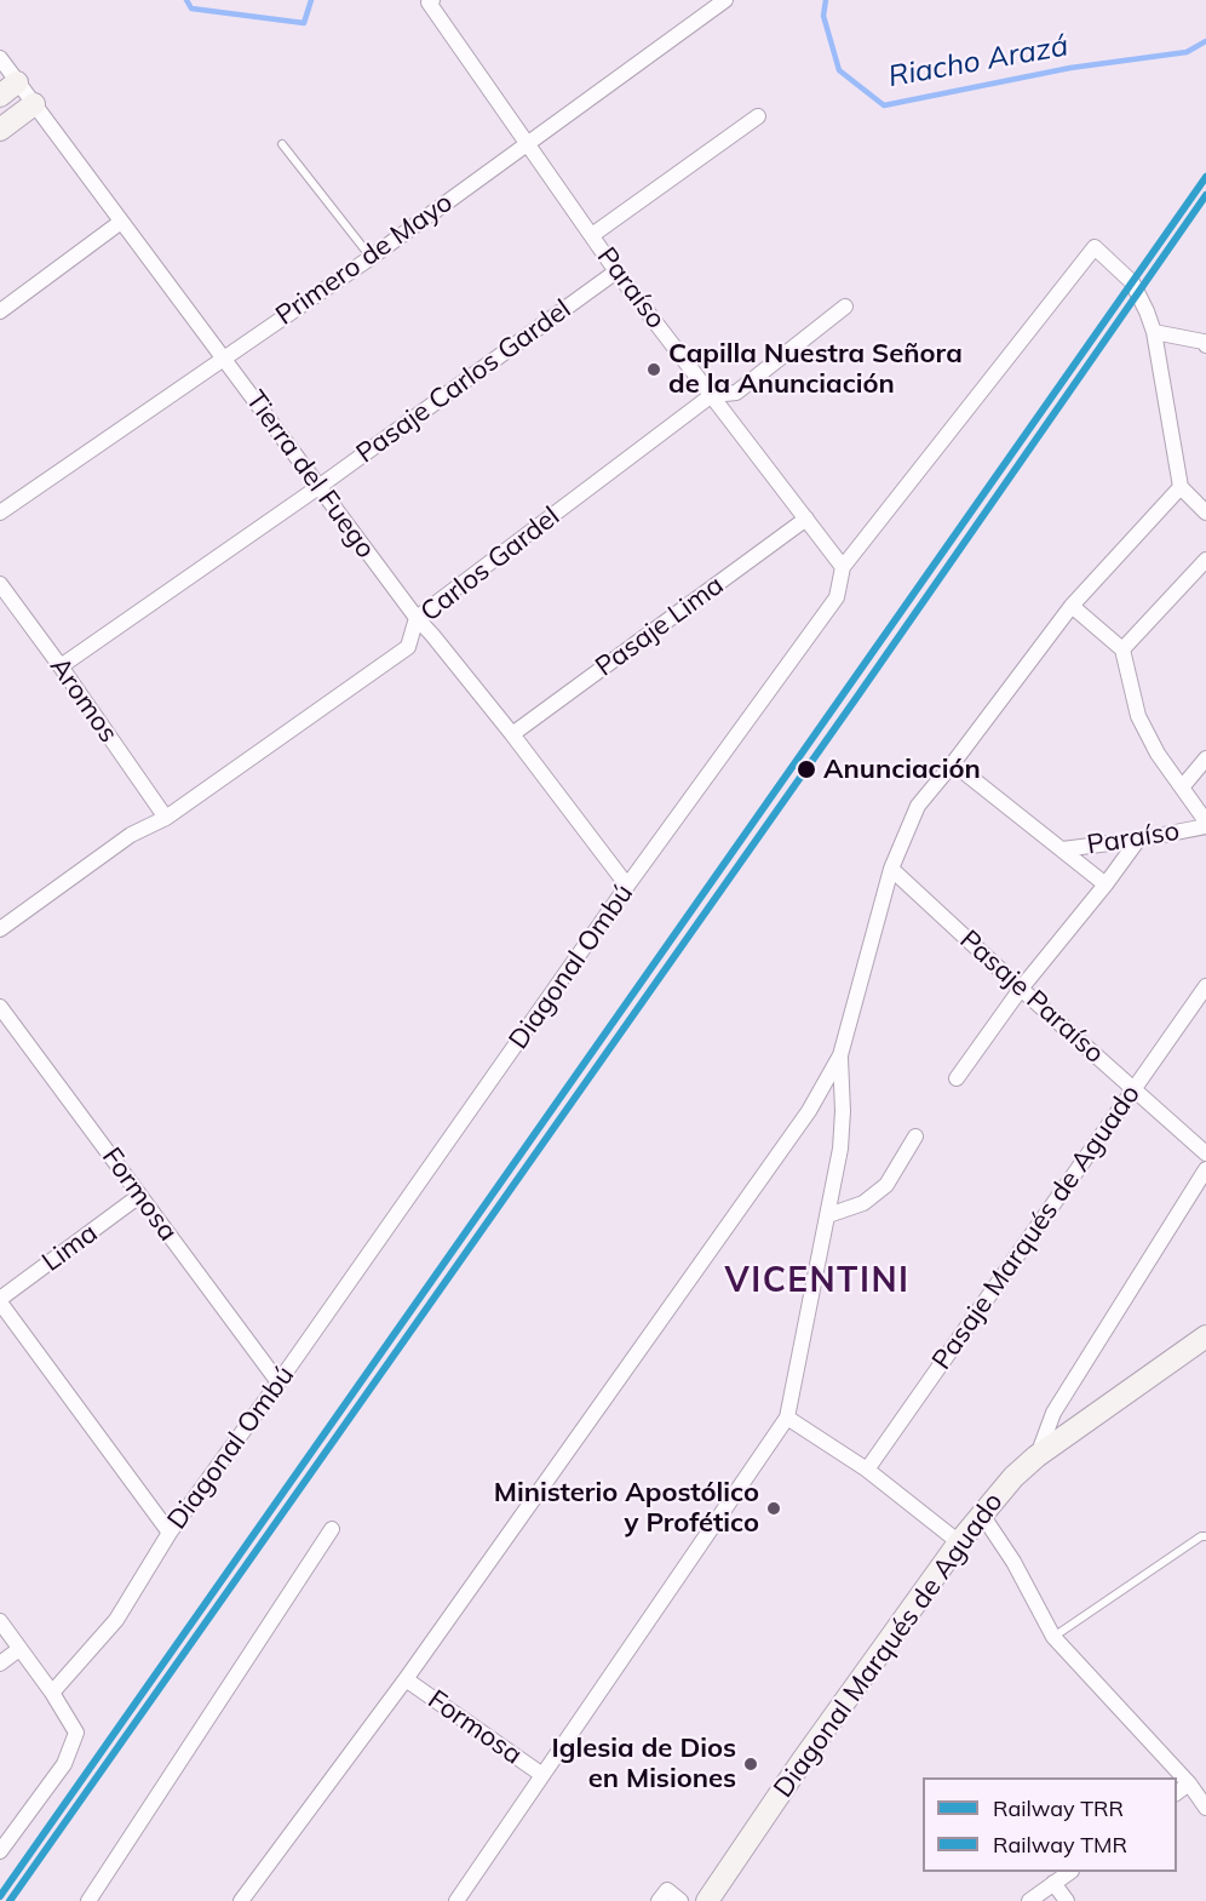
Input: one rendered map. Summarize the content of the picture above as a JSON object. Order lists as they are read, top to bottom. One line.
{"streets":{"street":["Primero de Mayo","Paraíso","Pasaje Carlos Gardel","Tierra del Fuego","Carlos Gardel","Pasaje Lima","Aromos","Diagonal Ombú","Pasaje Paraíso","Formosa","Pasaje Marqués de Aguado","Lima","Diagonal Marqués de Aguado"]},"crossings":[["Primero de Mayo","Paraíso"],["Primero de Mayo","Tierra del Fuego"],["Paraíso","Pasaje Carlos Gardel"],["Paraíso","Carlos Gardel"],["Paraíso","Pasaje Lima"],["Paraíso","Diagonal Ombú"],["Pasaje Carlos Gardel","Tierra del Fuego"],["Pasaje Carlos Gardel","Aromos"],["Tierra del Fuego","Carlos Gardel"],["Tierra del Fuego","Pasaje Lima"],["Tierra del Fuego","Diagonal Ombú"],["Carlos Gardel","Aromos"],["Diagonal Ombú","Formosa"],["Pasaje Paraíso","Pasaje Marqués de Aguado"],["Formosa","Lima"]],"districts":["VICENTINI"],"water":["Riacho Arazá"],"places":["Capilla Nuestra Señora de la Anunciación","Anunciación","Ministerio Apostólico y Profético","Iglesia de Dios en Misiones"],"lines":["rail line TRR","rail line TMR"],"legend":["Railway TRR","Railway TMR"]}
